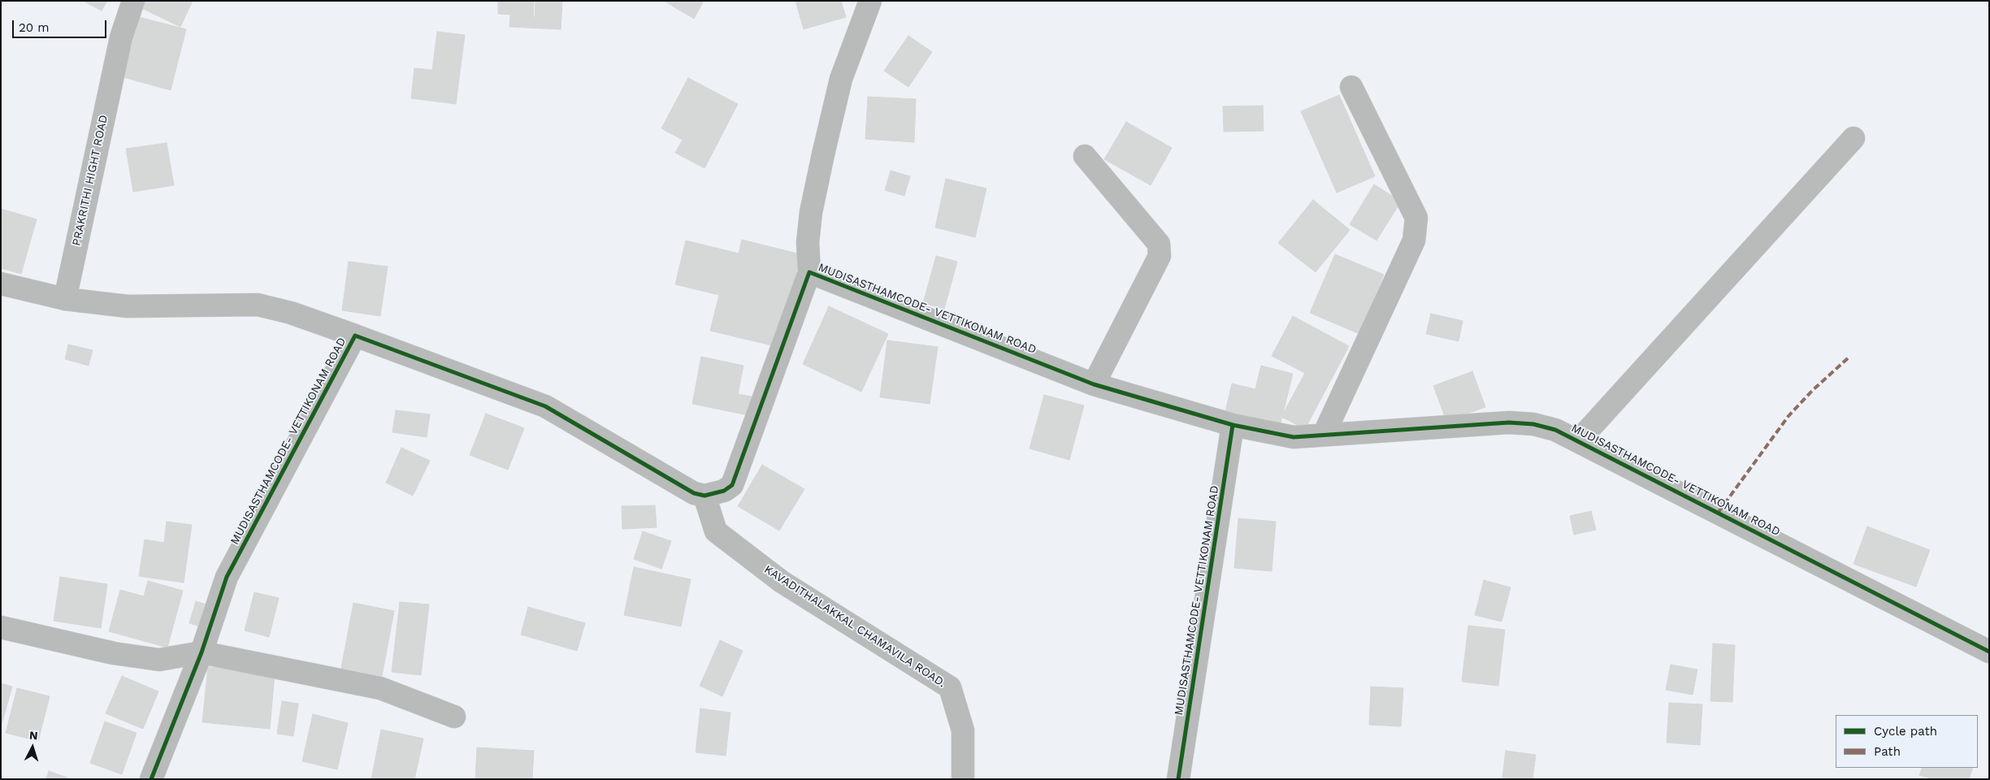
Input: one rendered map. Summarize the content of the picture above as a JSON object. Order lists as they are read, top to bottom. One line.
{"streets":{"street":["PRAKRITHI HIGHT ROAD","MUDISASTHAMCODE- VETTIKONAM ROAD","KAVADITHALAKKAL CHAMAVILA ROAD."]},"crossings":[["MUDISASTHAMCODE- VETTIKONAM ROAD","KAVADITHALAKKAL CHAMAVILA ROAD."]],"legend":["Cycle path","Path"],"scale_bar":"20 m","north":"top"}
